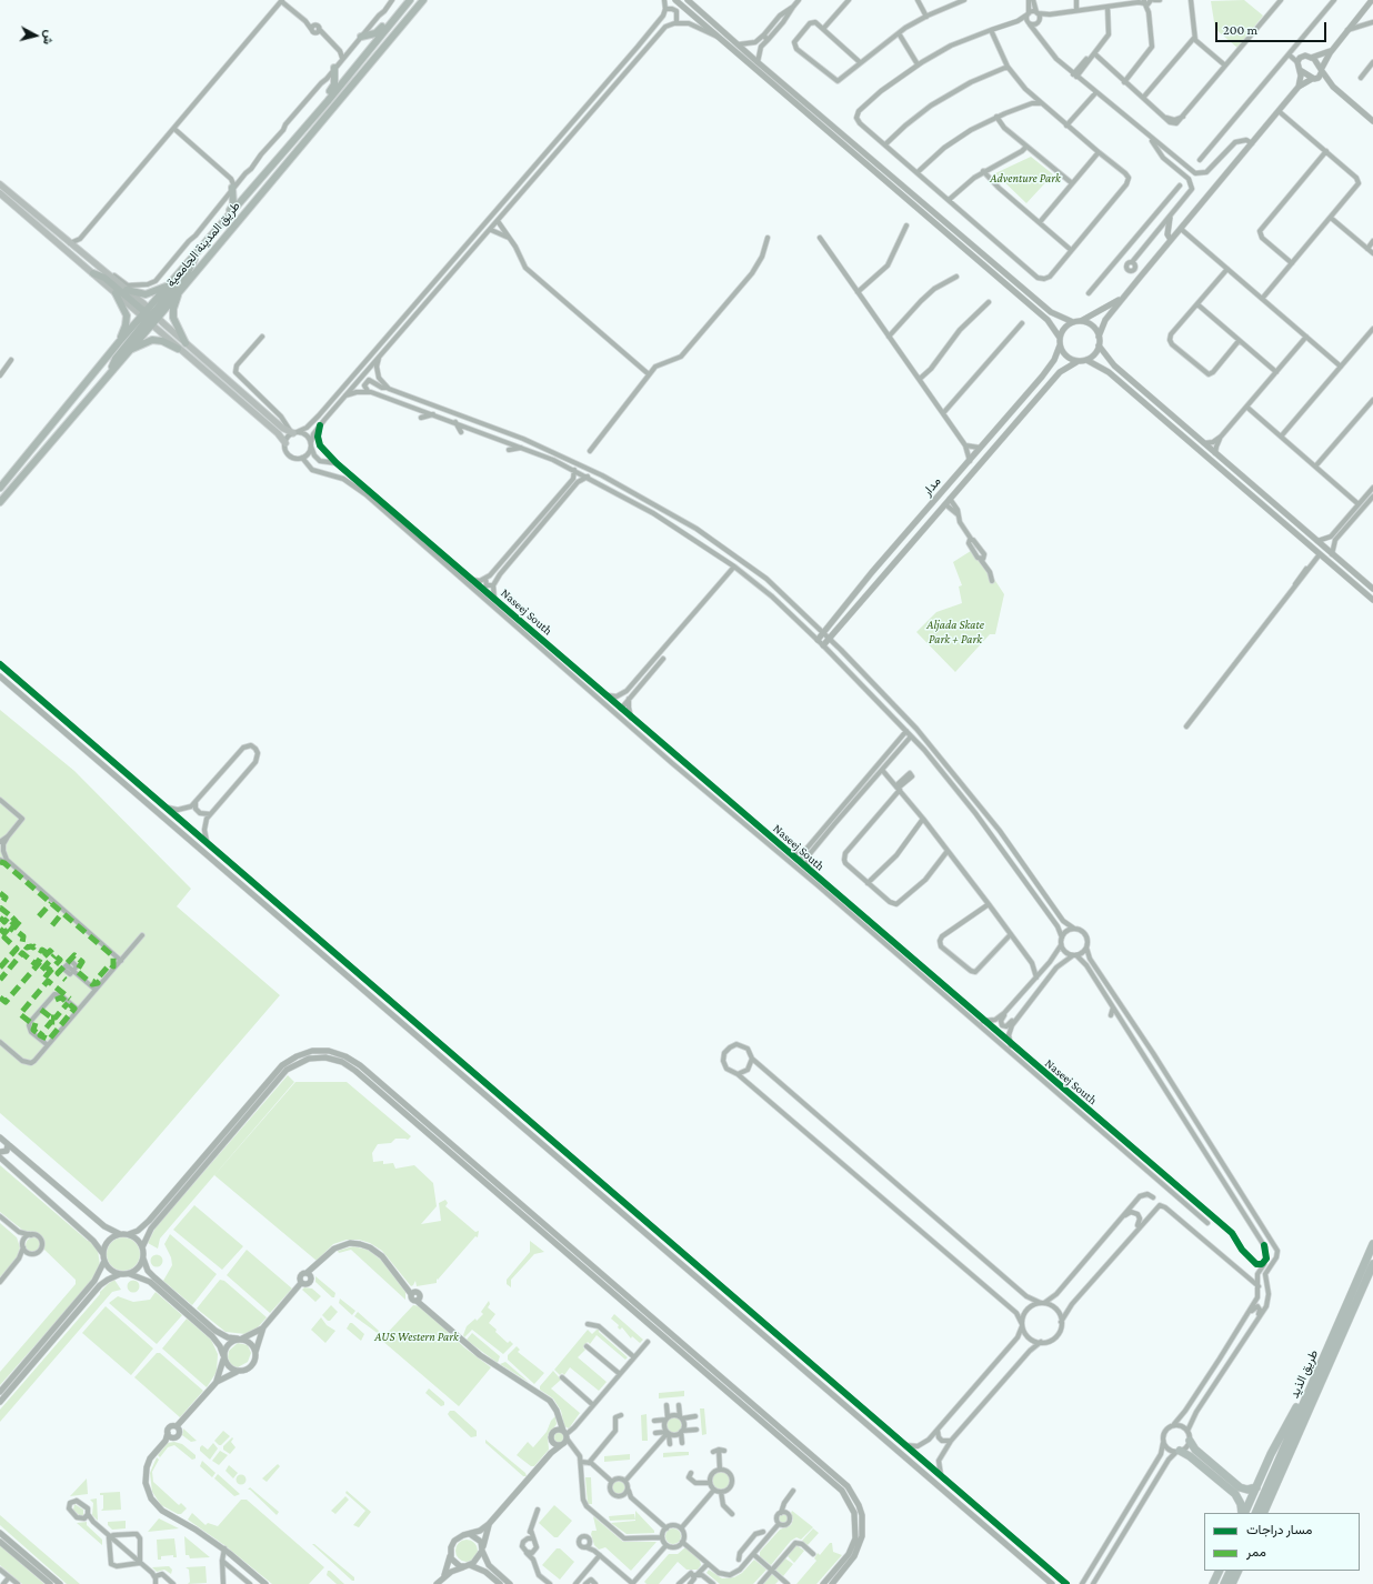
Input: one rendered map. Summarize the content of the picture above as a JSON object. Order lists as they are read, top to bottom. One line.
{"streets":{"highway":["طريق الذيد"],"main road":["طريق المدينة الجامعية"],"street":["مدار","Naseej South"]},"parks":["Adventure Park","Aljada Skate Park + Park","AUS Western Park"],"legend":["مسار دراجات","ممر"],"scale_bar":"200 m","north":"right"}
